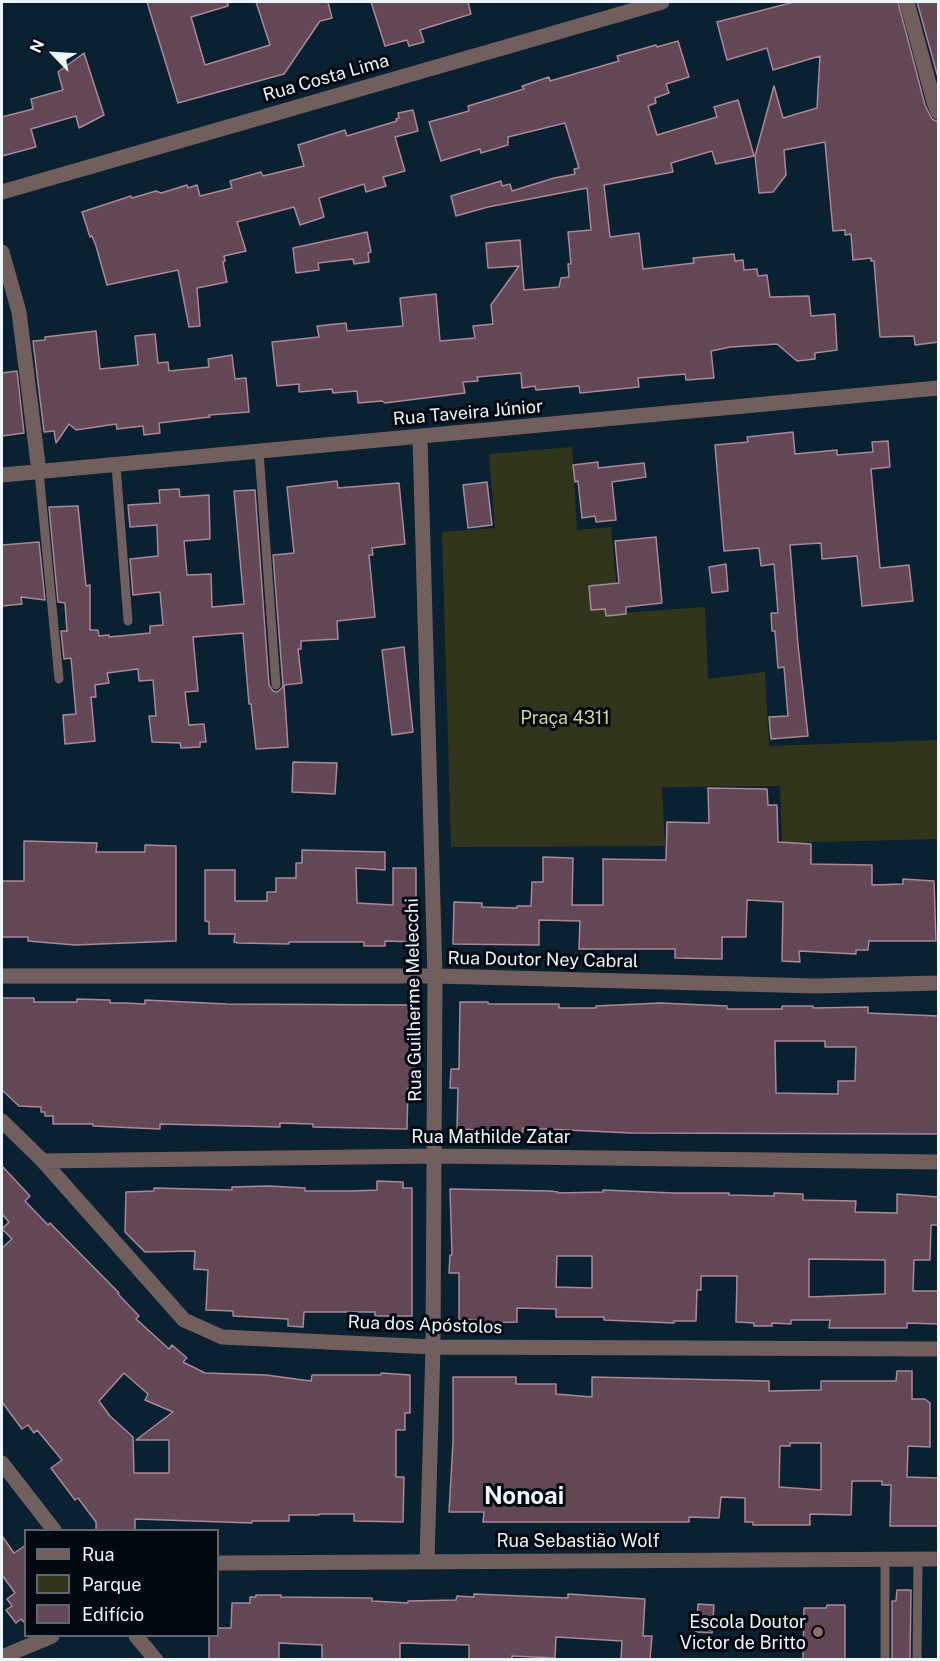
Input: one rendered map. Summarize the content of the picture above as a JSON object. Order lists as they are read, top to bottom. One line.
{"streets":{"street":["Rua Costa Lima","Rua Taveira Júnior","Rua Doutor Ney Cabral","Rua Guilherme Melecchi","Rua Mathilde Zatar","Rua dos Apóstolos","Rua Sebastião Wolf"]},"crossings":[["Rua Taveira Júnior","Rua Guilherme Melecchi"],["Rua Doutor Ney Cabral","Rua Guilherme Melecchi"],["Rua Guilherme Melecchi","Rua Mathilde Zatar"],["Rua Guilherme Melecchi","Rua dos Apóstolos"],["Rua Guilherme Melecchi","Rua Sebastião Wolf"],["Rua Mathilde Zatar","Rua dos Apóstolos"]],"districts":["Nonoai"],"parks":["Praça 4311"],"places":["Escola Doutor Victor de Britto"],"legend":["Rua","Parque","Edifício"],"north":"top left"}
